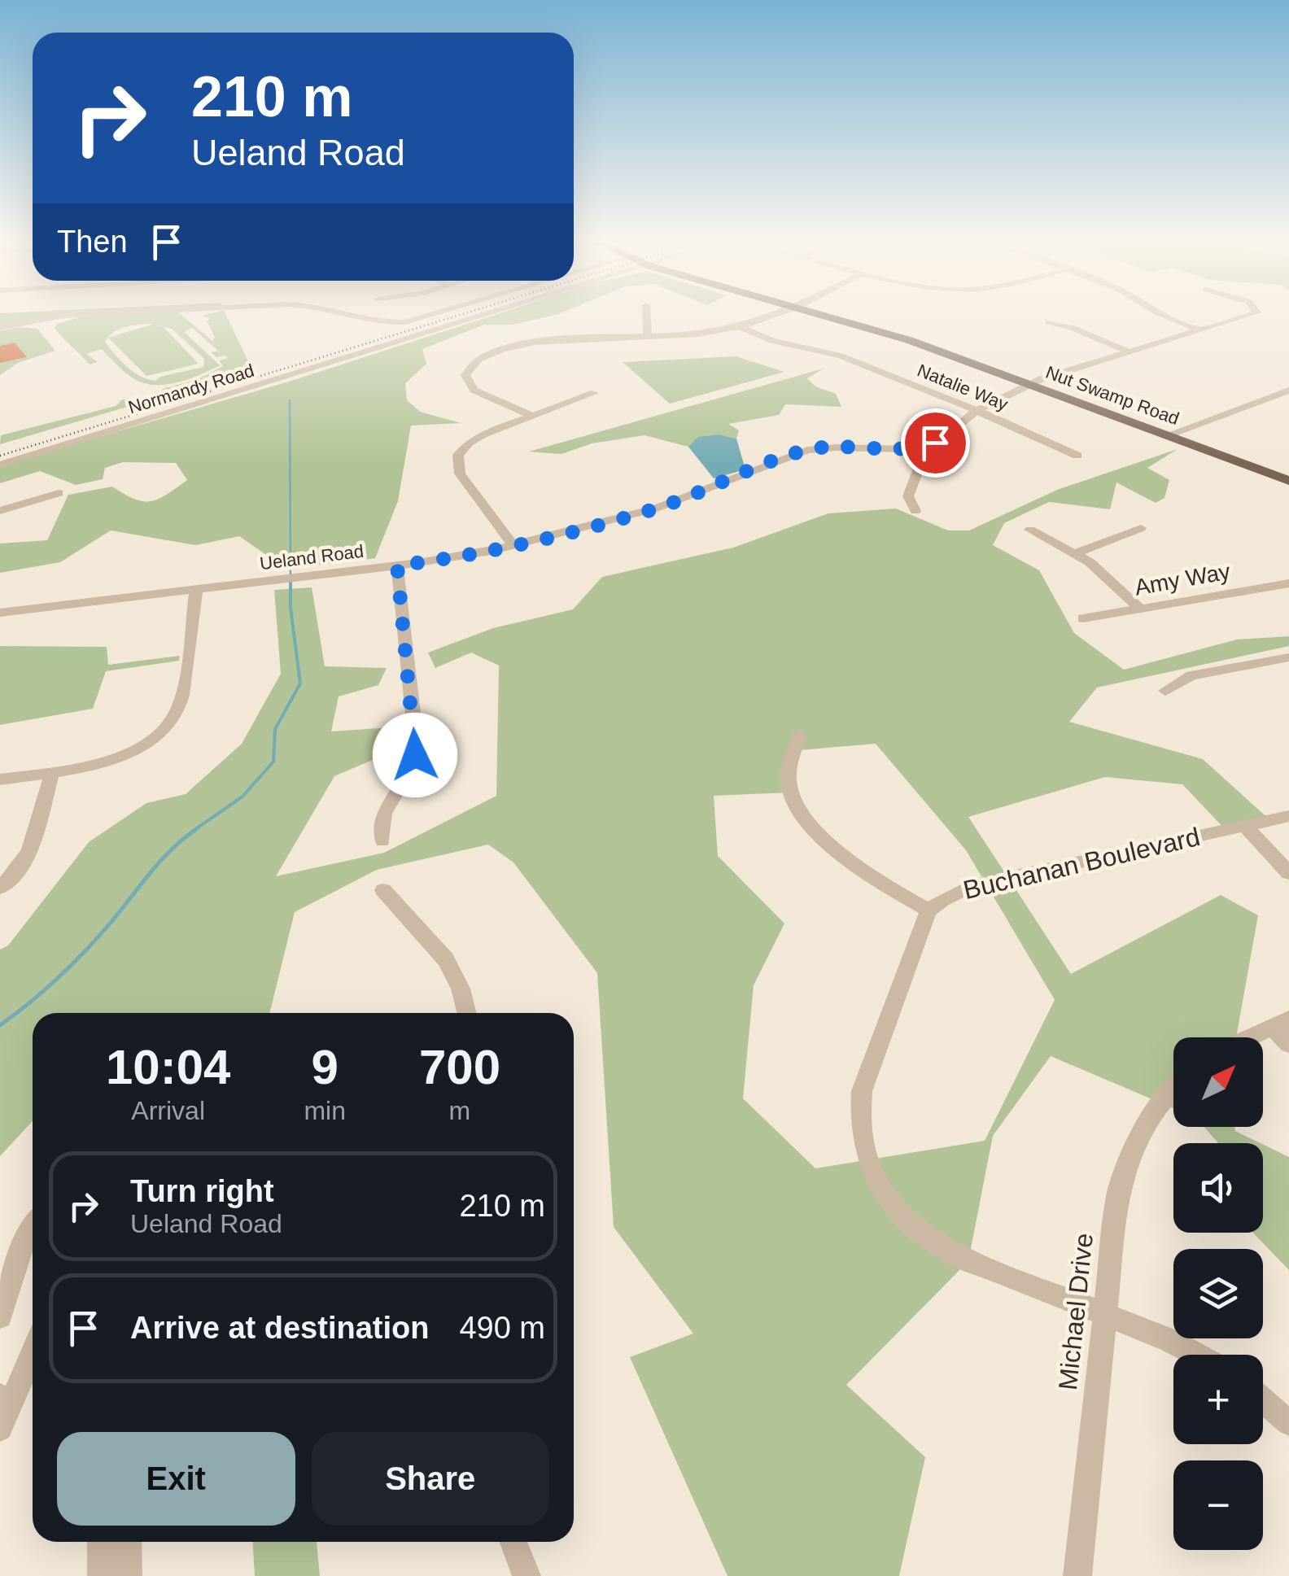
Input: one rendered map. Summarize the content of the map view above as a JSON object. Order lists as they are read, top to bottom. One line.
{"streets":{"main road":["Nut Swamp Road"],"street":["Natalie Way","Normandy Road","Ueland Road","Amy Way","Buchanan Boulevard","Michael Drive"]},"crossings":[["Natalie Way","Ueland Road"],["Nut Swamp Road","Ueland Road"]],"north":"top right","page":{"turn":["210 m","Ueland Road"],"then":"Then","eta":["10:04","Arrival","9","min","700","m"],"map_buttons":["+","−"],"list":[{"name":"Turn right","note":"Ueland Road","value":"210 m"},{"name":"Arrive at destination","value":"490 m"}],"buttons":["Exit","Share"]}}
